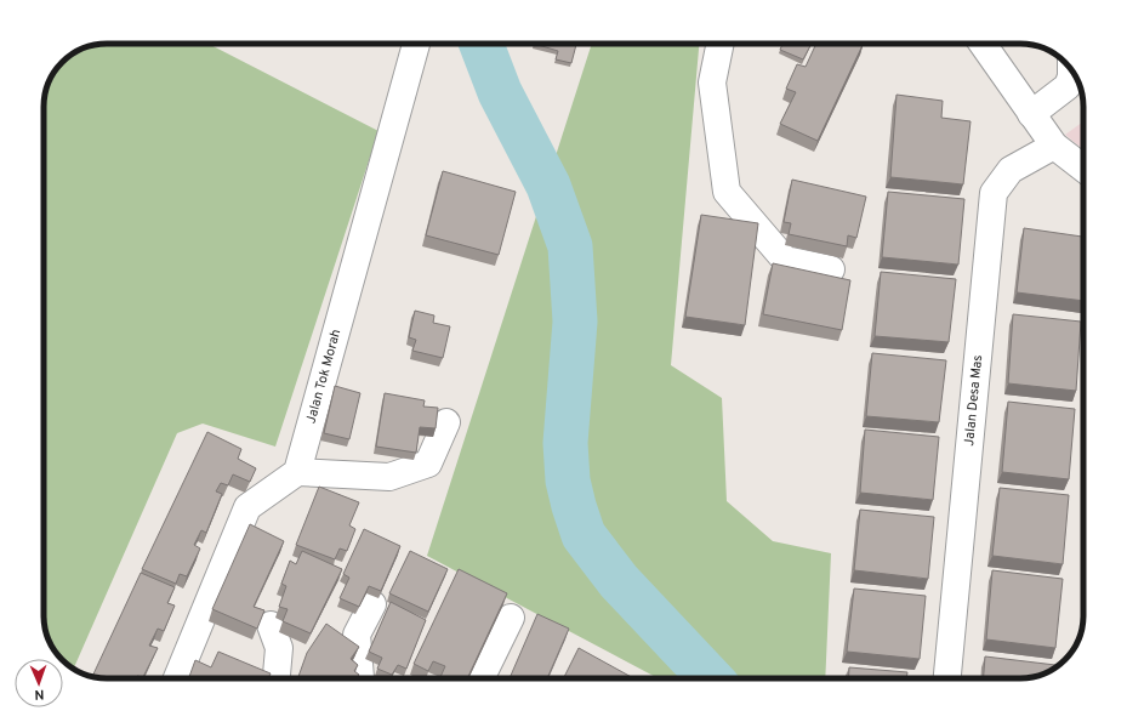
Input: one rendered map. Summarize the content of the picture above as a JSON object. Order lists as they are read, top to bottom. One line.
{"streets":{"street":["Jalan Tok Morah","Jalan Desa Mas"]},"north":"bottom"}
